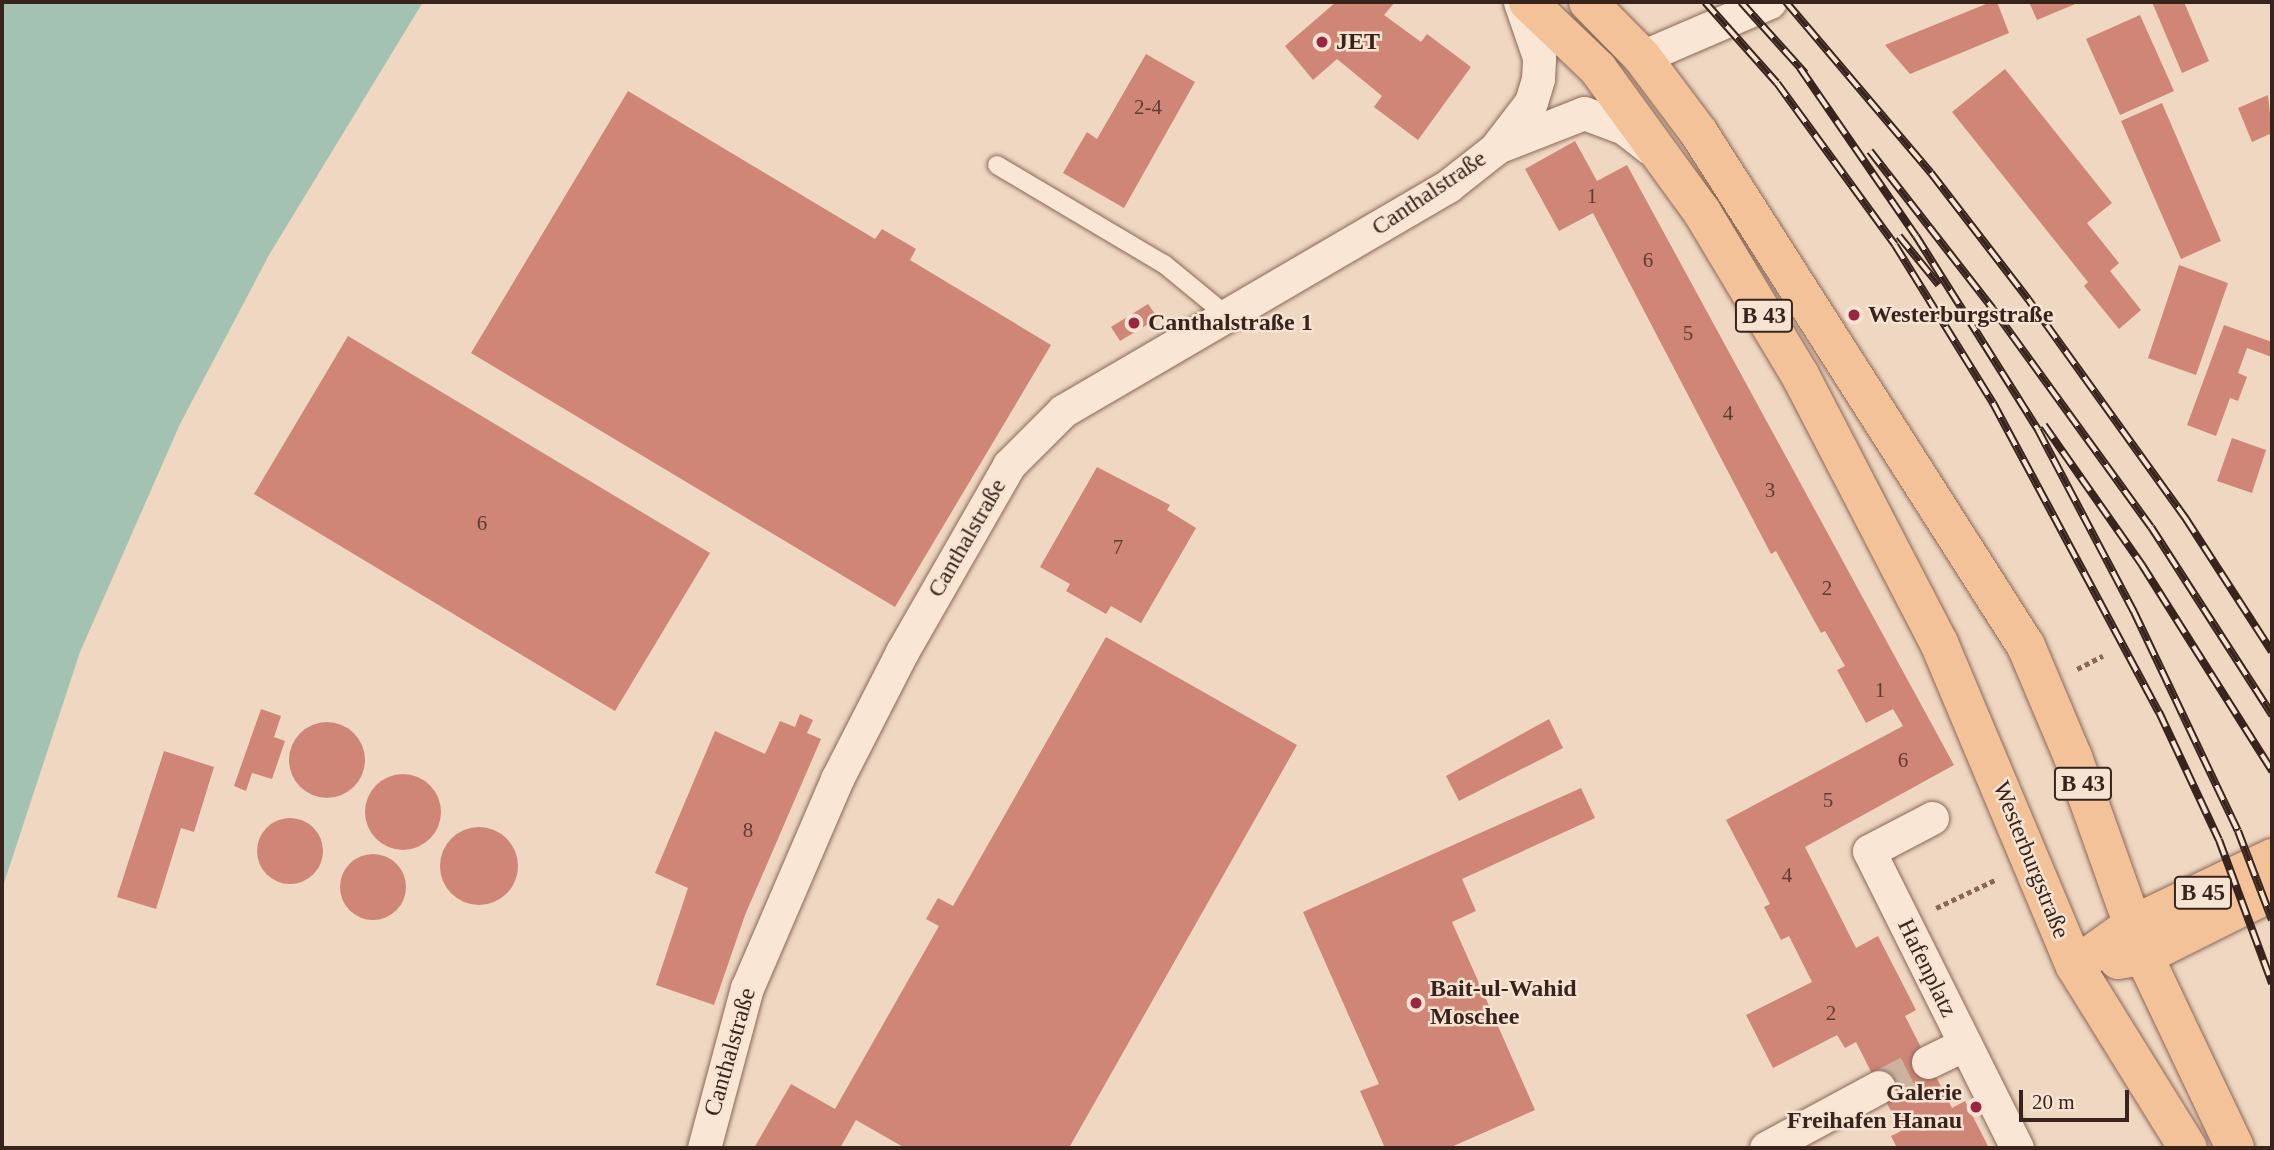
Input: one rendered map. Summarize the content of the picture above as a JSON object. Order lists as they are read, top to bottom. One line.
{"streets":{"main road":["B 43","Westerburgstraße","B 45"],"street":["Canthalstraße","Hafenplatz"]},"crossings":[["Canthalstraße","Westerburgstraße"],["B 43","B 45"],["Westerburgstraße","B 45"]],"places":["JET","Westerburgstraße","Canthalstraße 1","Bait-ul-Wahid Moschee","Galerie Freihafen Hanau"],"house_numbers":["2-4","1","6","5","4","3","6","7","2","1","6","5","8","4","2"],"scale_bar":"20 m"}
